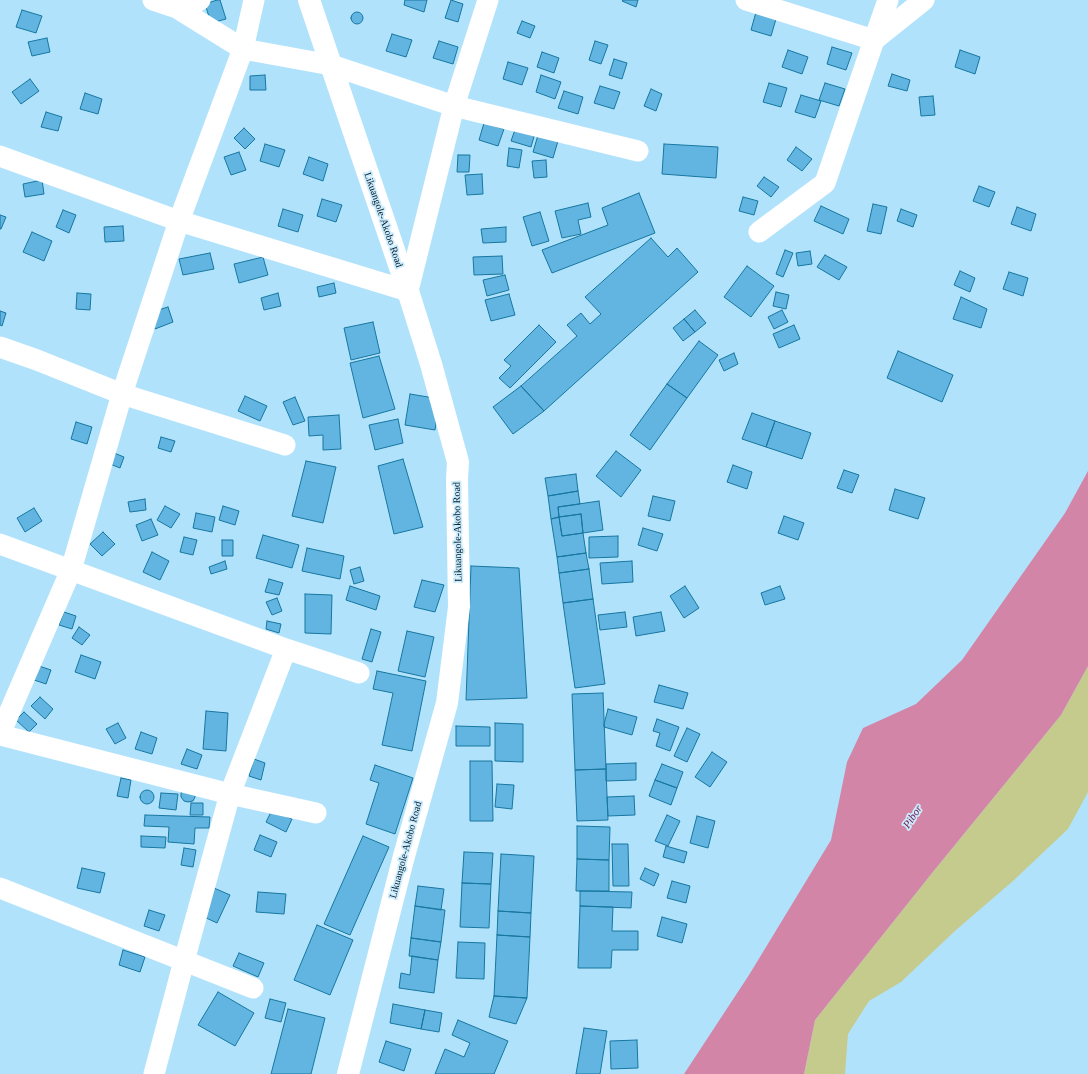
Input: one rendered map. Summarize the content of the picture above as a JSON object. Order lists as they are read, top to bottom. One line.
{"streets":{"street":["Likuangole-Akobo Road"]},"water":["Pibor"]}
